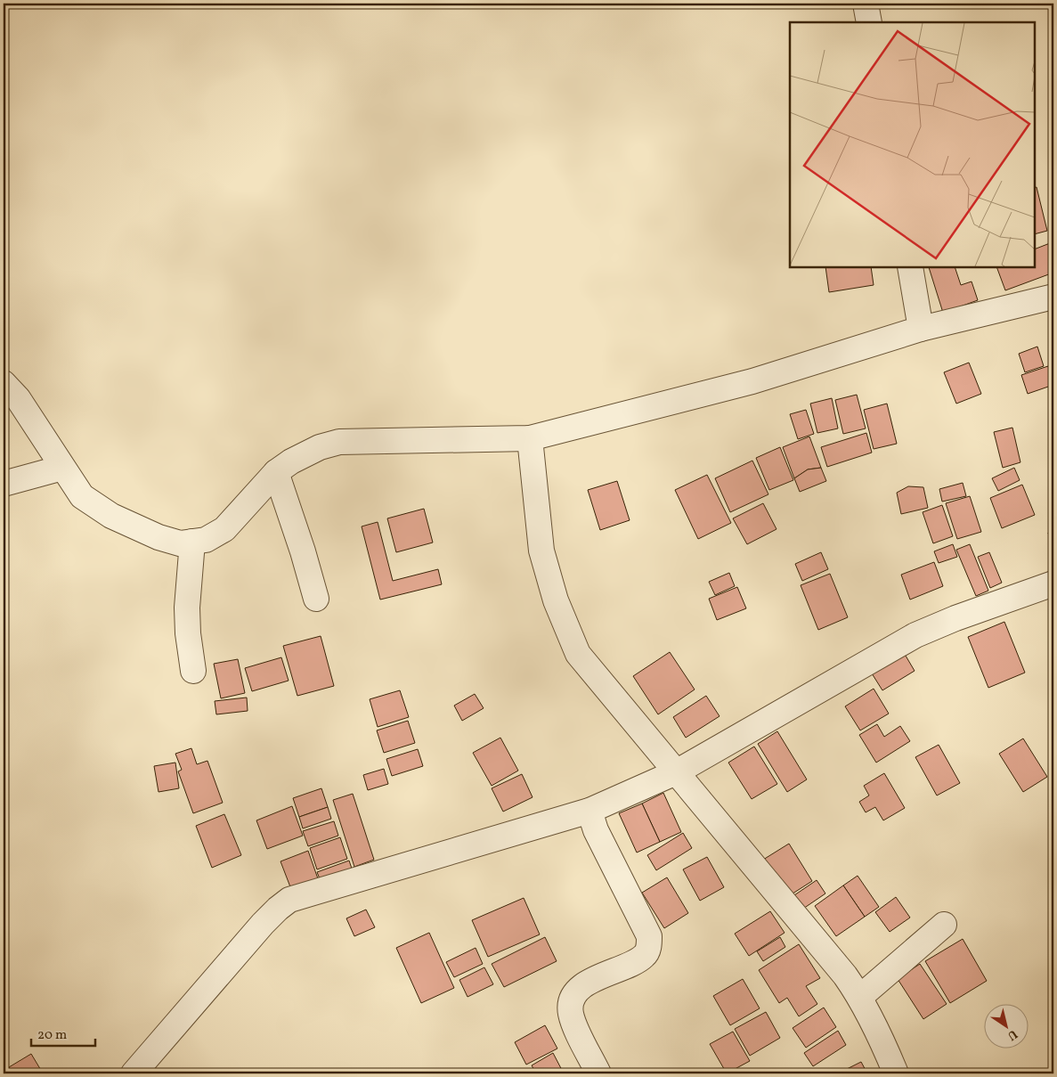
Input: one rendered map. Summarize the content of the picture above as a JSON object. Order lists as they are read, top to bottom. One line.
{"scale_bar":"20 m","north":"bottom right"}
